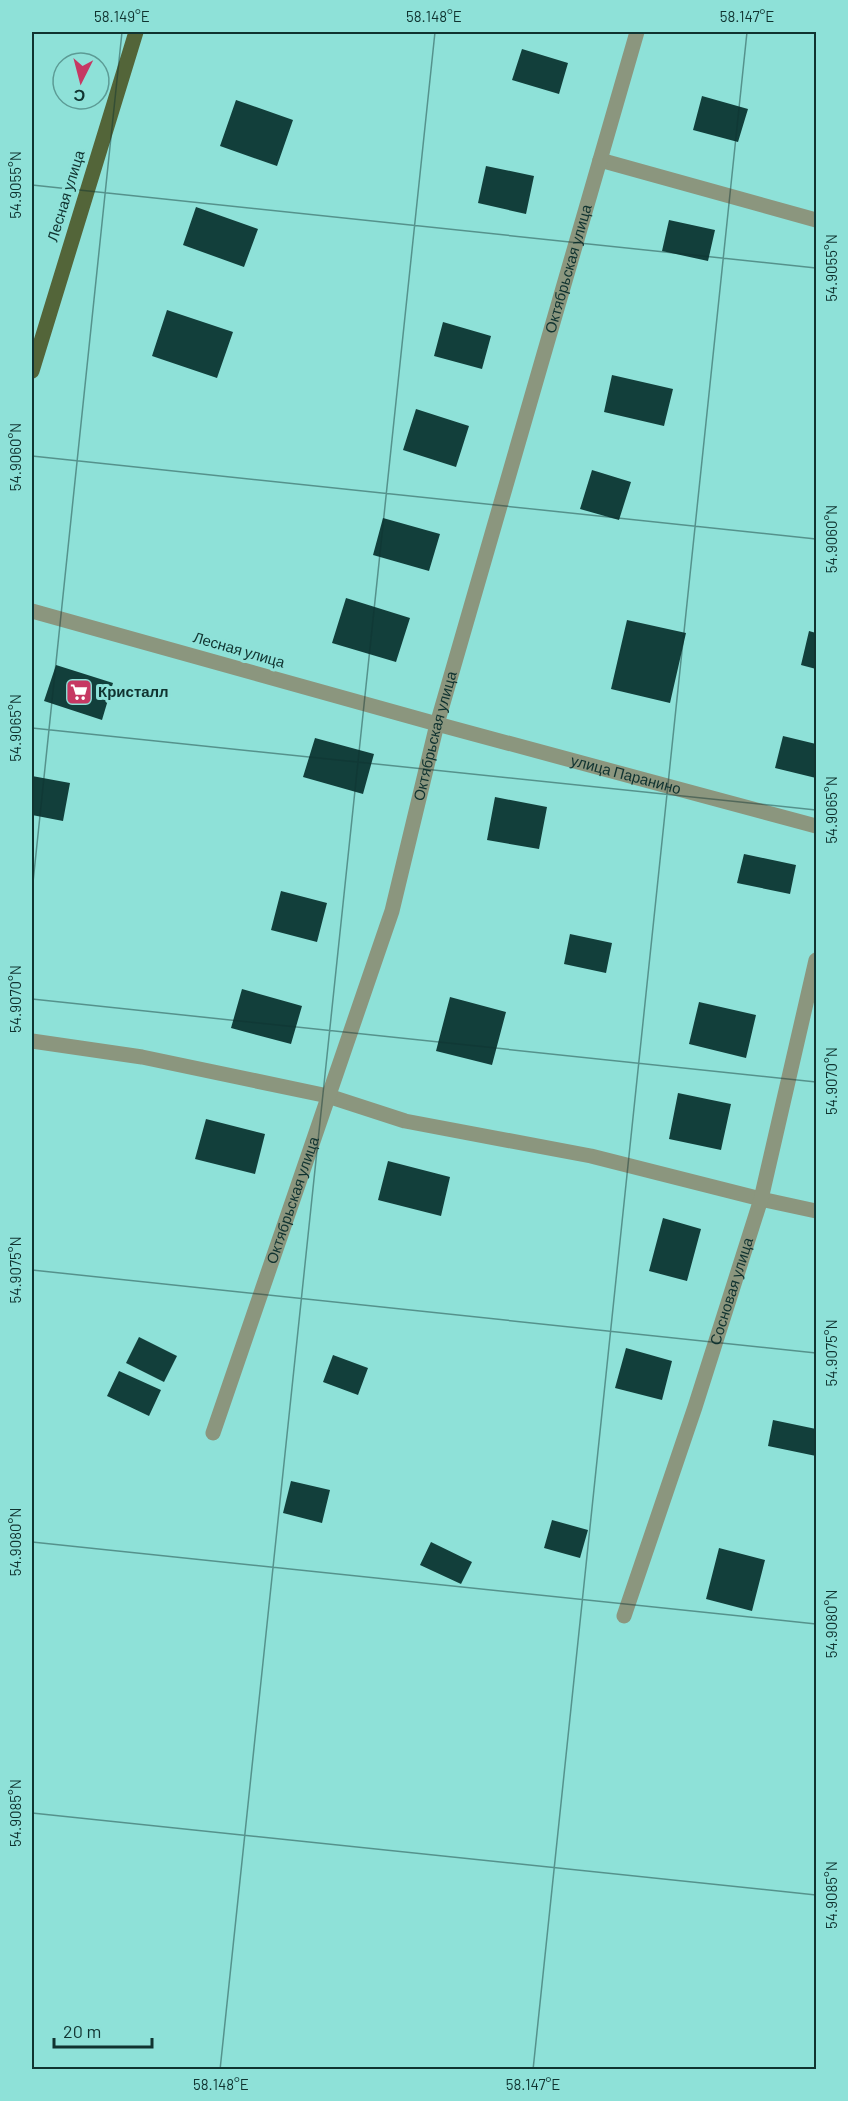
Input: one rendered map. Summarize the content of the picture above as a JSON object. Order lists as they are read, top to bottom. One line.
{"streets":{"main road":["Лесная улица"],"street":["Октябрьская улица","улица Паранино","Сосновая улица"]},"crossings":[["Лесная улица","Октябрьская улица"],["Лесная улица","улица Паранино"],["Октябрьская улица","улица Паранино"]],"places":{"supermarket":["Кристалл"]},"scale_bar":"20 m","north":"bottom","coordinates":["58.149°E","58.148°E","58.147°E","54.9055°N","54.9060°N","54.9065°N","54.9070°N","54.9075°N","54.9080°N","54.9085°N"]}
